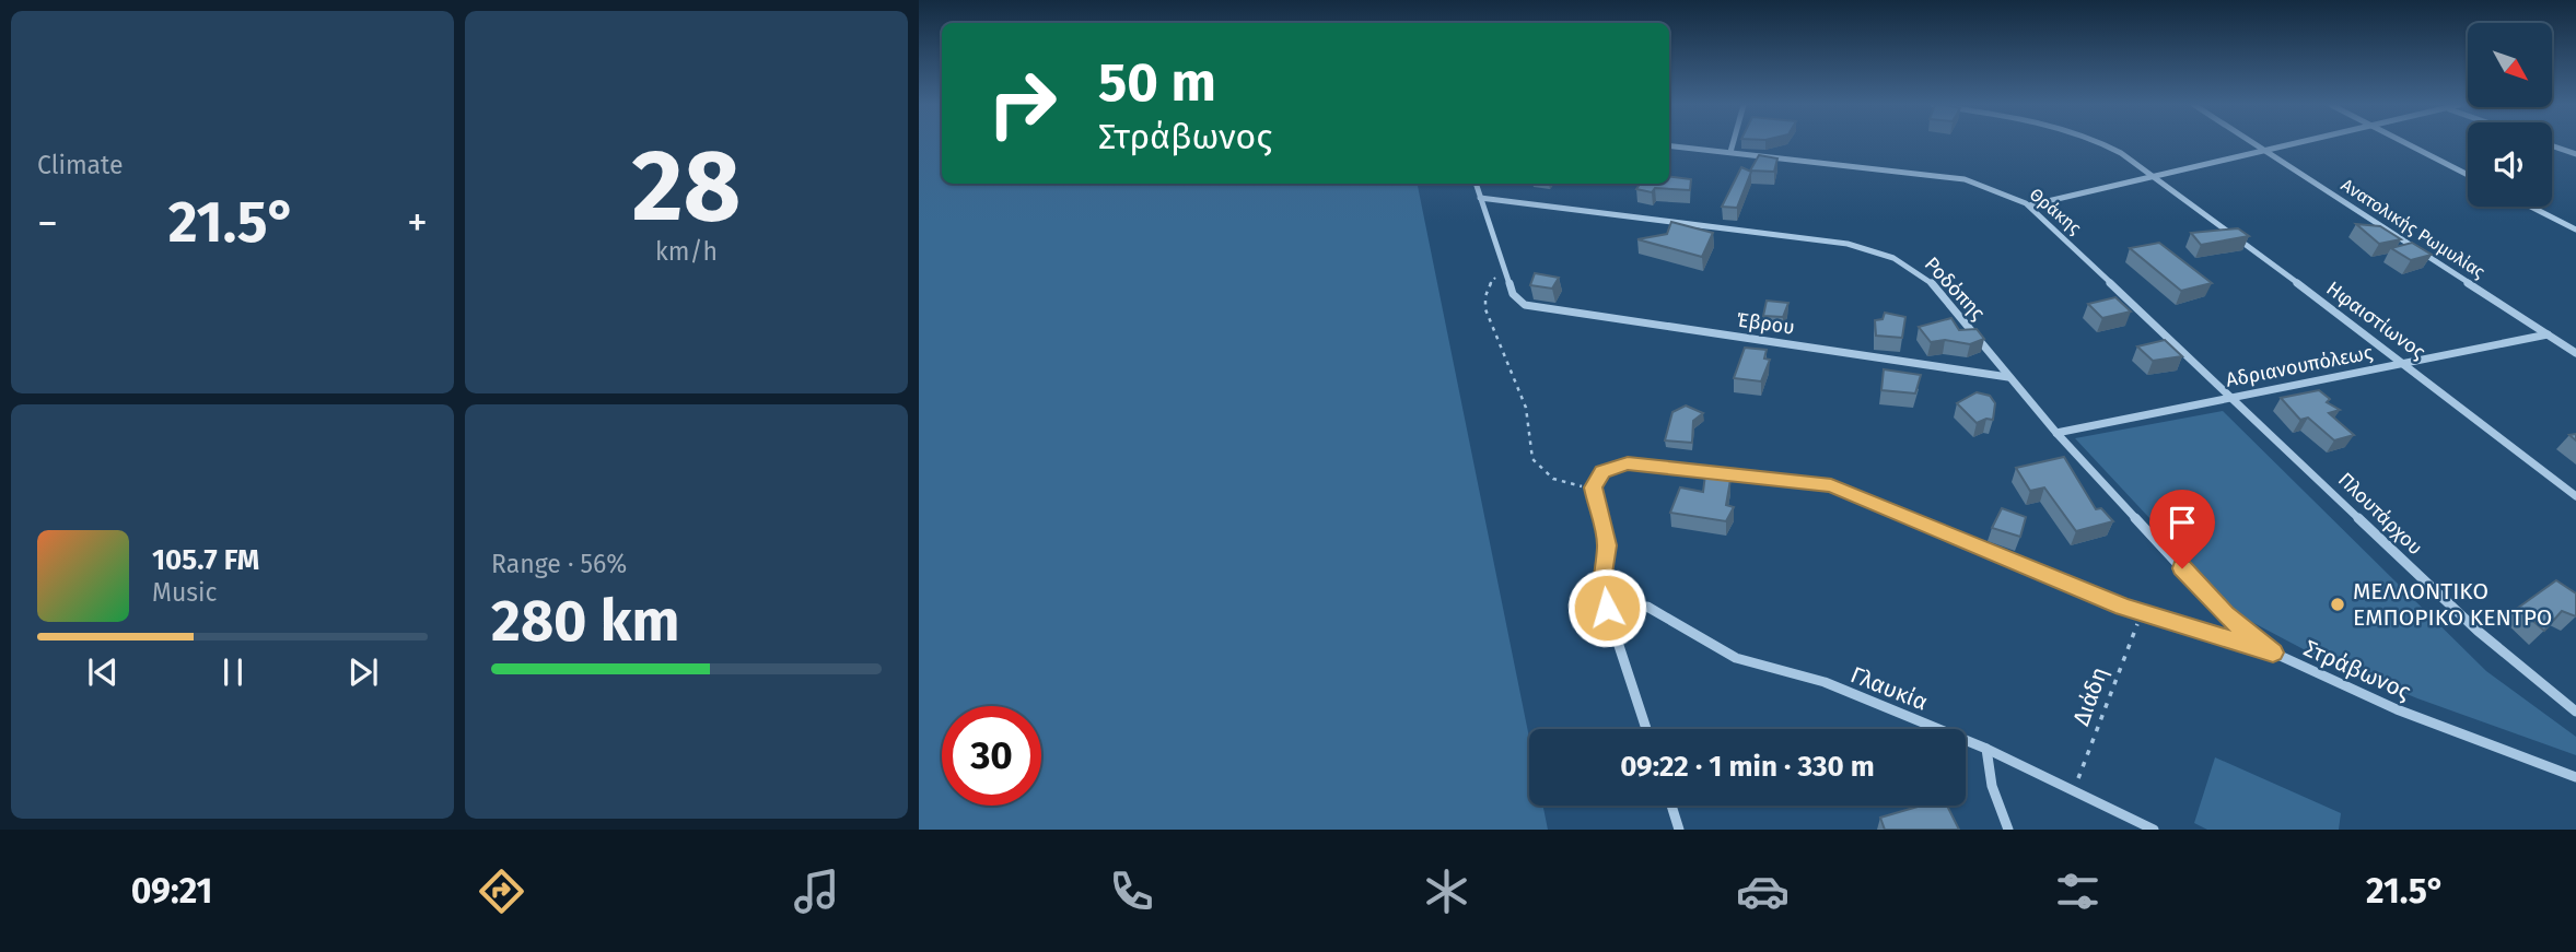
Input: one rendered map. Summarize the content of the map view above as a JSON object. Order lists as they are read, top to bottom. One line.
{"streets":{"street":["Θράκης","Ανατολικής Ρωμυλίας","Ροδόπης","Ηφαιστίωνος","Έβρου","Αδριανουπόλεως","Πλουτάρχου","Στράβωνος","Γλαυκία"],"path":["Διάδη"]},"crossings":[["Θράκης","Αδριανουπόλεως"],["Θράκης","Πλουτάρχου"],["Ανατολικής Ρωμυλίας","Αδριανουπόλεως"],["Ροδόπης","Έβρου"],["Ροδόπης","Αδριανουπόλεως"],["Ροδόπης","Στράβωνος"],["Ηφαιστίωνος","Αδριανουπόλεως"],["Αδριανουπόλεως","Πλουτάρχου"],["Στράβωνος","Διάδη"],["Γλαυκία","Διάδη"]],"places":["ΜΕΛΛΟΝΤΙΚΟ ΕΜΠΟΡΙΚΟ ΚΕΝΤΡΟ"],"north":"bottom right","page":{"tile":["Climate",["28","km/h"],["Range · 56%","280 km"]],"turn":["50 m","Στράβωνος"],"heat":["−","21.5°","+"],"song":["105.7 FM","Music"],"limit":"30","trip":"09:22 · 1 min · 330 m","tabs":["09:21","21.5°"]}}
